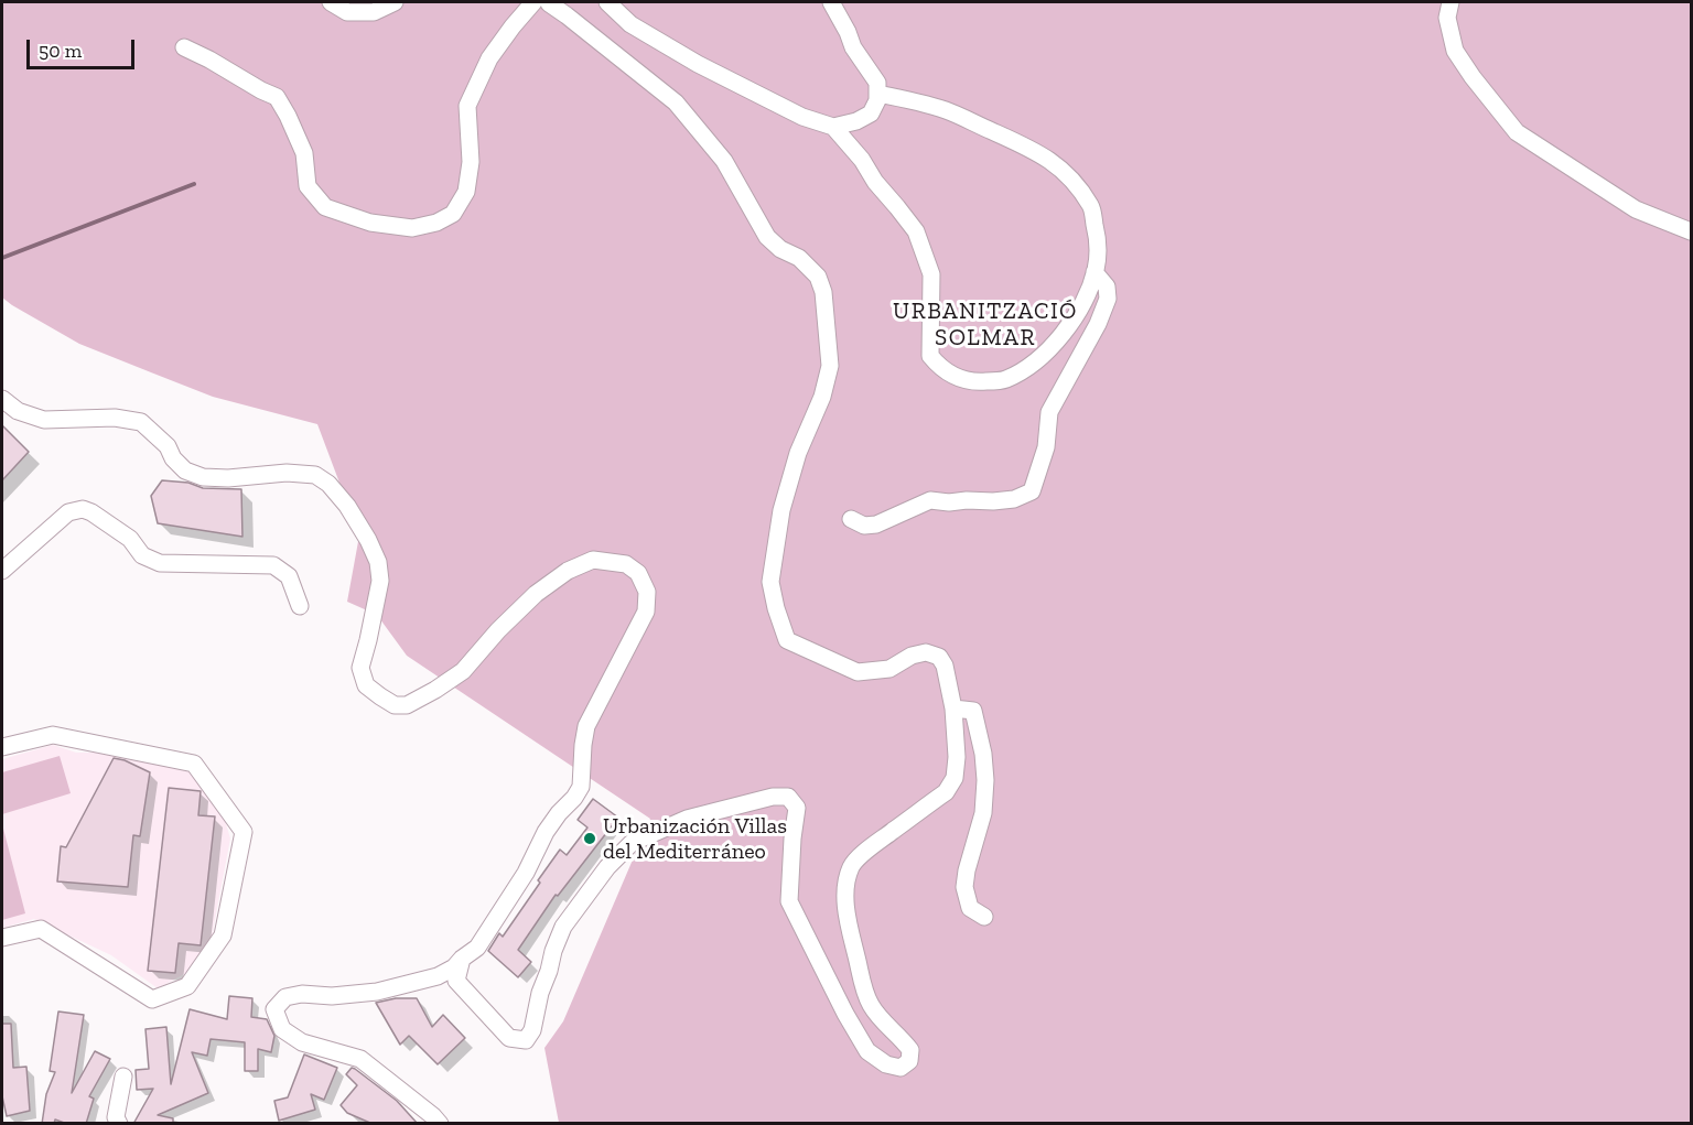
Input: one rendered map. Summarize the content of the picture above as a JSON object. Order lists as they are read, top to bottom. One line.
{"districts":["URBANITZACIÓ SOLMAR"],"places":["Urbanización Villas del Mediterráneo"],"scale_bar":"50 m"}
